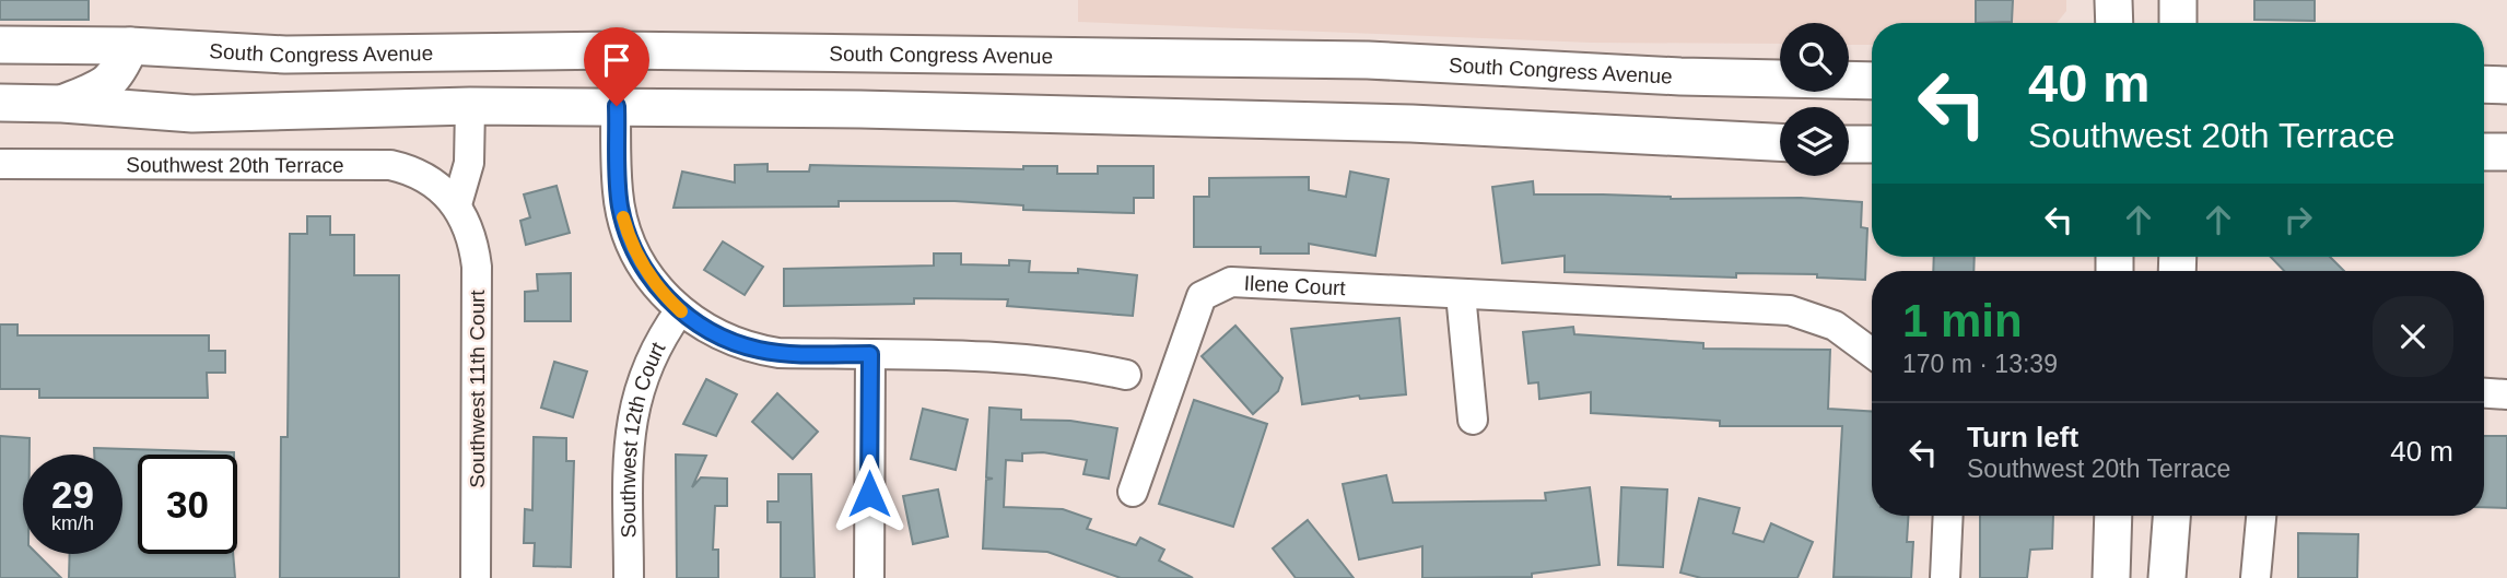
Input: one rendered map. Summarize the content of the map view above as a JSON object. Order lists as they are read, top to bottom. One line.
{"streets":{"main road":["South Congress Avenue"],"street":["Southwest 20th Terrace","Ilene Court","Southwest 11th Court","Southwest 12th Court"]},"crossings":[["Southwest 20th Terrace","Southwest 11th Court"]],"page":{"turn":["40 m","Southwest 20th Terrace"],"heading":["1 min","170 m · 13:39"],"list":[{"name":"Turn left","note":"Southwest 20th Terrace","value":"40 m"}],"speed":"29 km/h","limit":"30"}}
